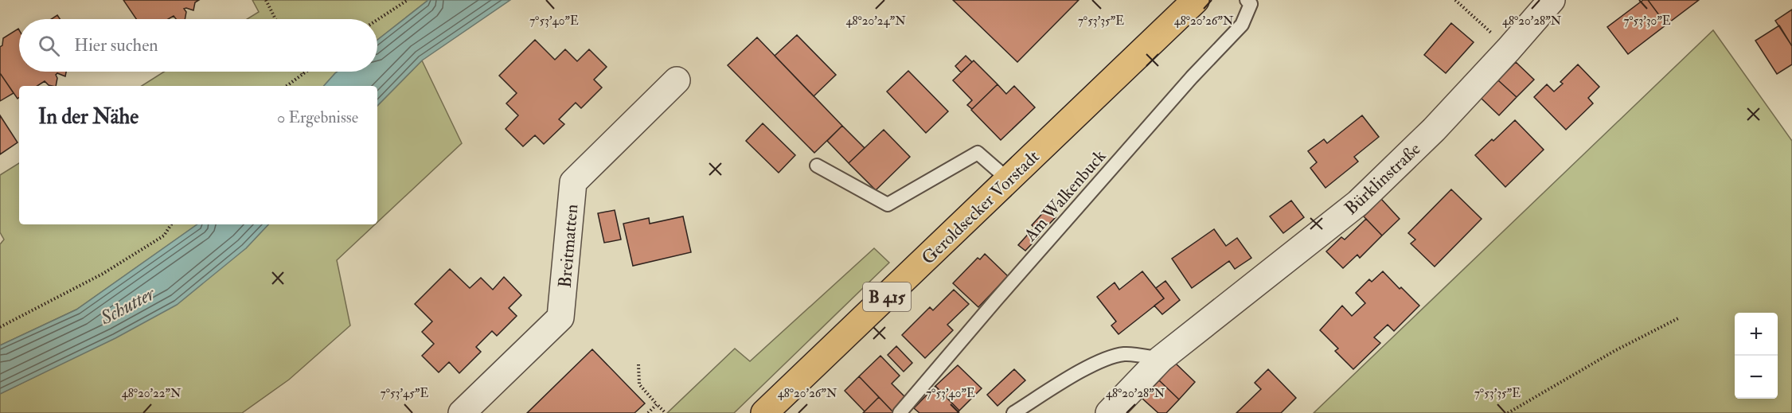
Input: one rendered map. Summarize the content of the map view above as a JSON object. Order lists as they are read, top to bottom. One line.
{"streets":{"main road":["Geroldsecker Vorstadt","B 415"],"street":["Bürklinstraße","Breitmatten"],"lane":["Am Walkenbuck"]},"water":["Schutter"],"page":{"search":"Hier suchen","heading":["In der Nähe","0 Ergebnisse"],"map_buttons":["+","−"]},"coordinates":["7°53'30\"E","7°53'40\"E","48°20'24\"N","7°53'35\"E","48°20'26\"N","48°20'28\"N","48°20'22\"N","7°53'45\"E"]}
